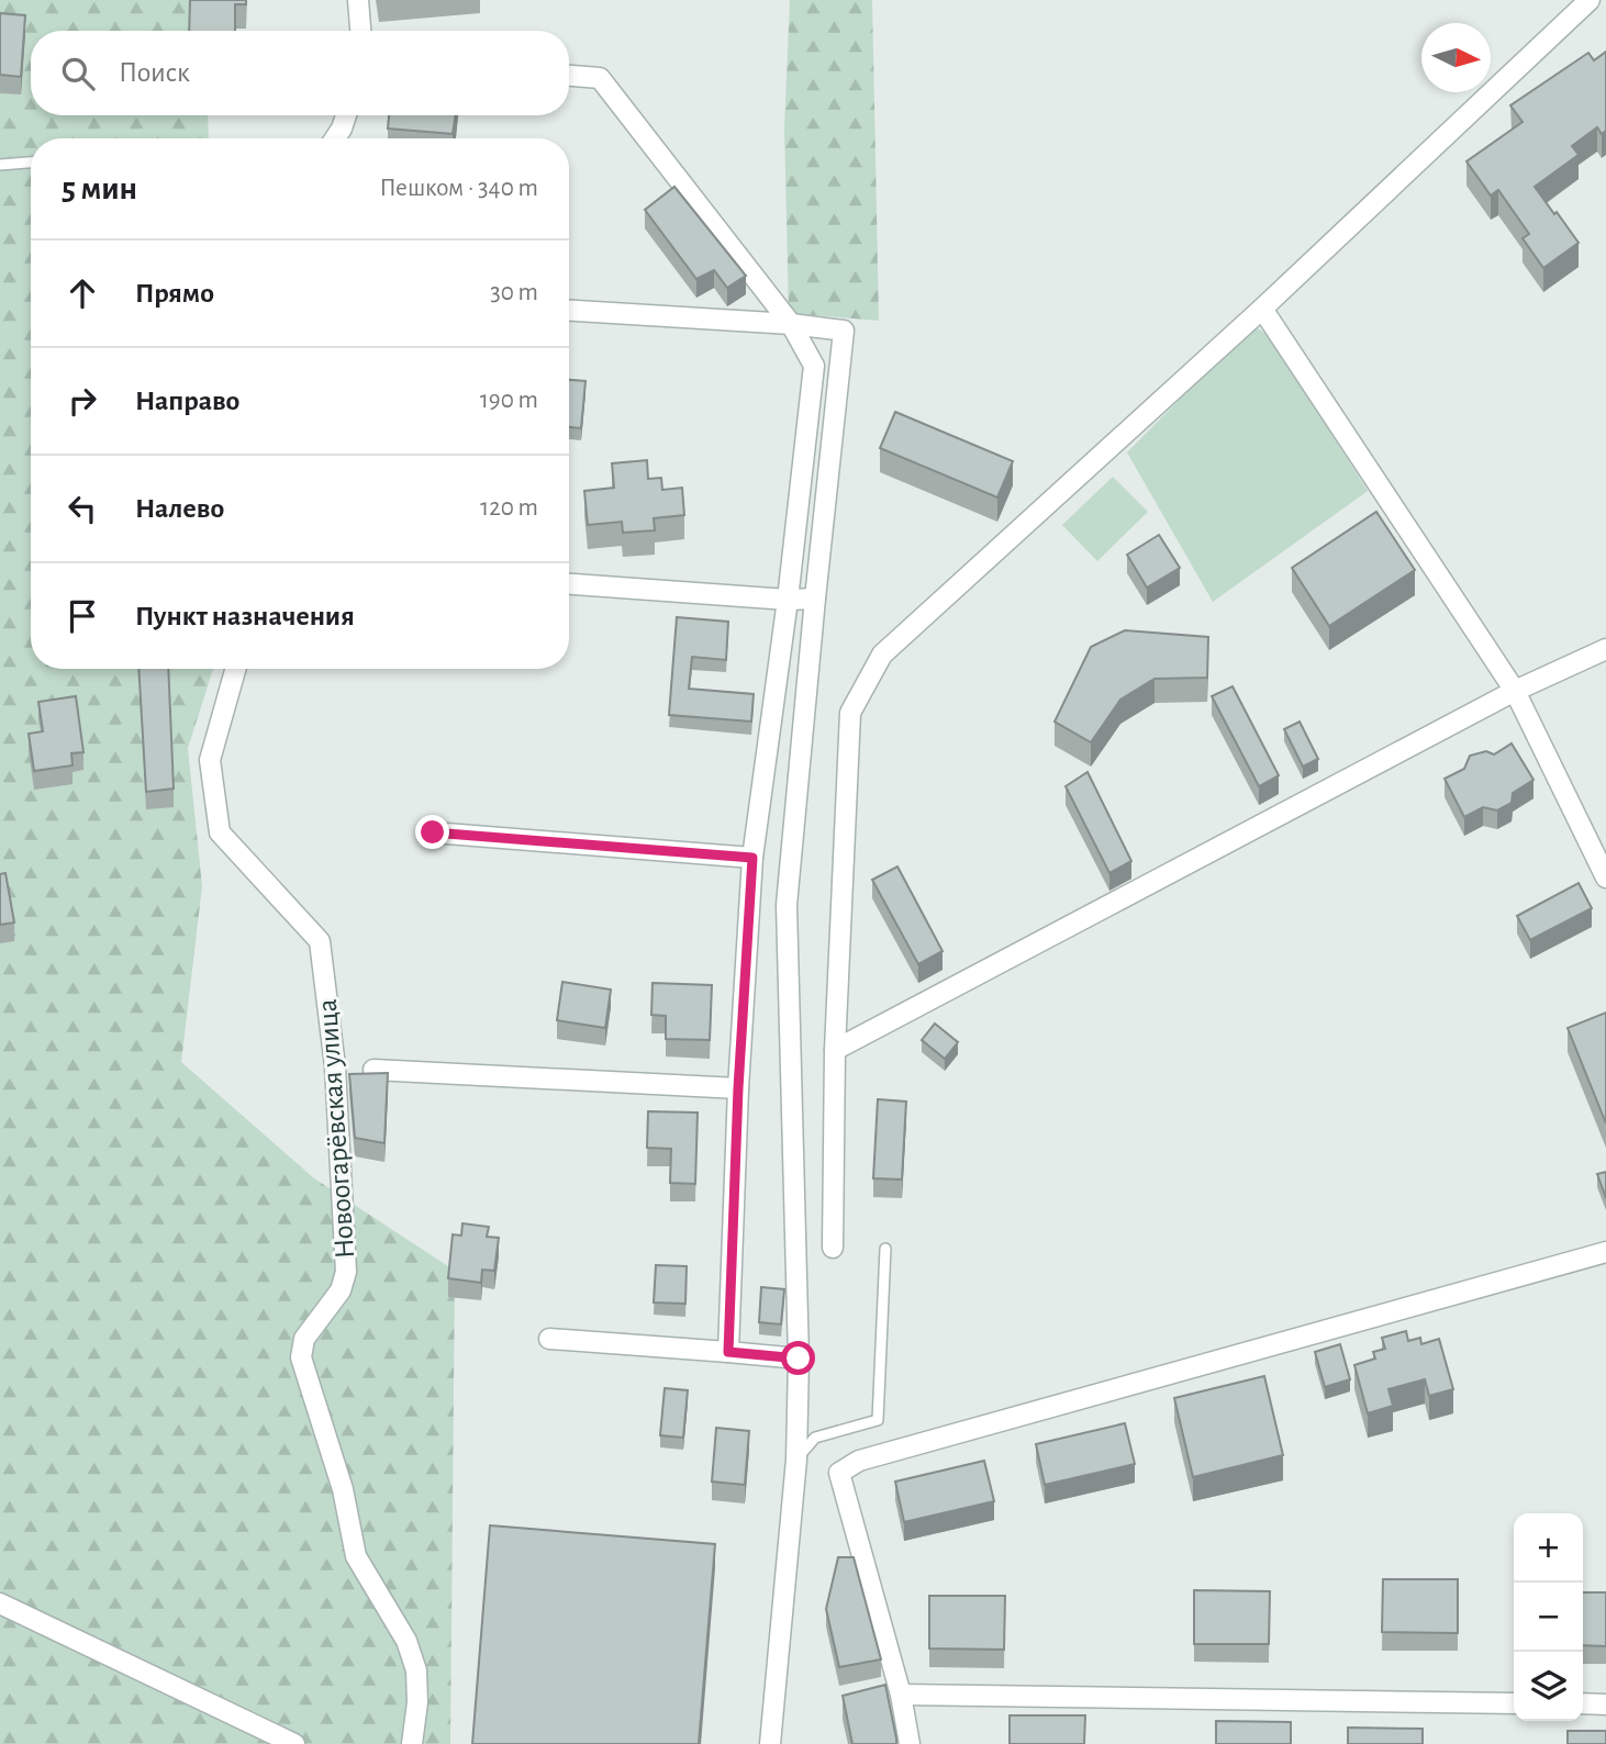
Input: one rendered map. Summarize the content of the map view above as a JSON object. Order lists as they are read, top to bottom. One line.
{"streets":{"street":["Новоогарёвская улица"]},"north":"right","page":{"search":"Поиск","heading":["5 мин","Пешком · 340 m"],"list":[["Прямо","30 m"],["Направо","190 m"],["Налево","120 m"],"Пункт назначения"],"map_buttons":["+","−"]}}
